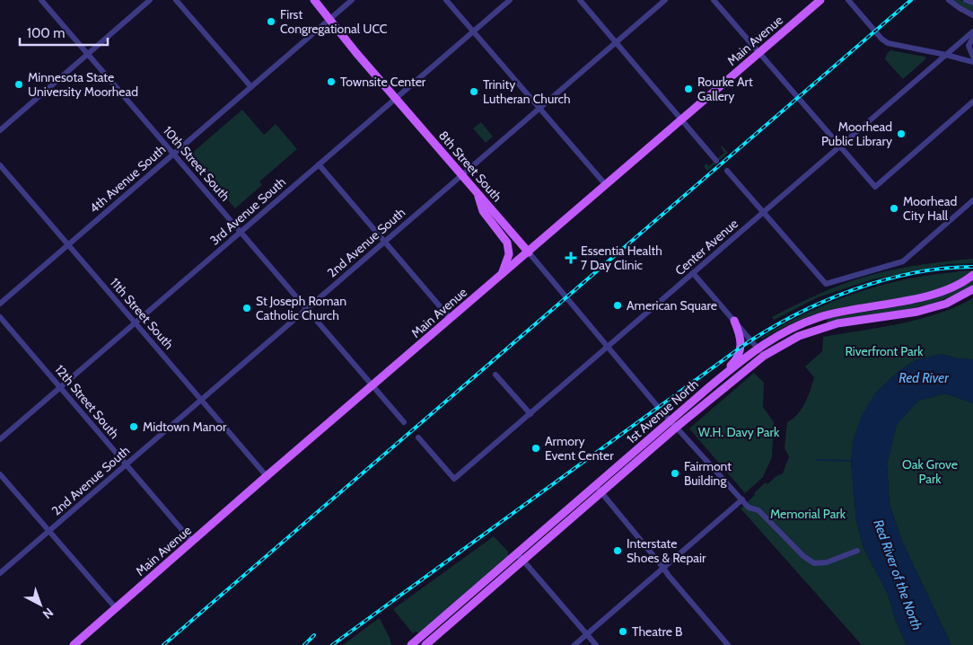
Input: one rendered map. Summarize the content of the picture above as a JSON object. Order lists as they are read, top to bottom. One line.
{"streets":{"main road":["Main Avenue","8th Street South","1st Avenue North"],"street":["10th Street South","4th Avenue South","3rd Avenue South","2nd Avenue South","Center Avenue","11th Street South","12th Street South"]},"crossings":[["Main Avenue","10th Street South"],["Main Avenue","8th Street South"],["Main Avenue","11th Street South"],["Main Avenue","12th Street South"],["10th Street South","4th Avenue South"],["10th Street South","3rd Avenue South"],["10th Street South","2nd Avenue South"],["8th Street South","4th Avenue South"],["8th Street South","3rd Avenue South"],["8th Street South","2nd Avenue South"],["8th Street South","Center Avenue"],["8th Street South","1st Avenue North"],["4th Avenue South","11th Street South"],["3rd Avenue South","11th Street South"],["3rd Avenue South","12th Street South"],["2nd Avenue South","11th Street South"],["2nd Avenue South","12th Street South"]],"water":["Red River","Red River of the North"],"parks":["Riverfront Park","W.H. Davy Park","Oak Grove Park","Memorial Park"],"places":{"other":["First Congregational UCC","Townsite Center","Minnesota State University Moorhead","Rourke Art Gallery","Trinity Lutheran Church","Moorhead Public Library","Moorhead City Hall","American Square","St Joseph Roman Catholic Church","Midtown Manor","Armory Event Center","Fairmont Building","Interstate Shoes & Repair","Theatre B"],"health":["Essentia Health 7 Day Clinic"]},"scale_bar":"100 m","north":"bottom right"}
